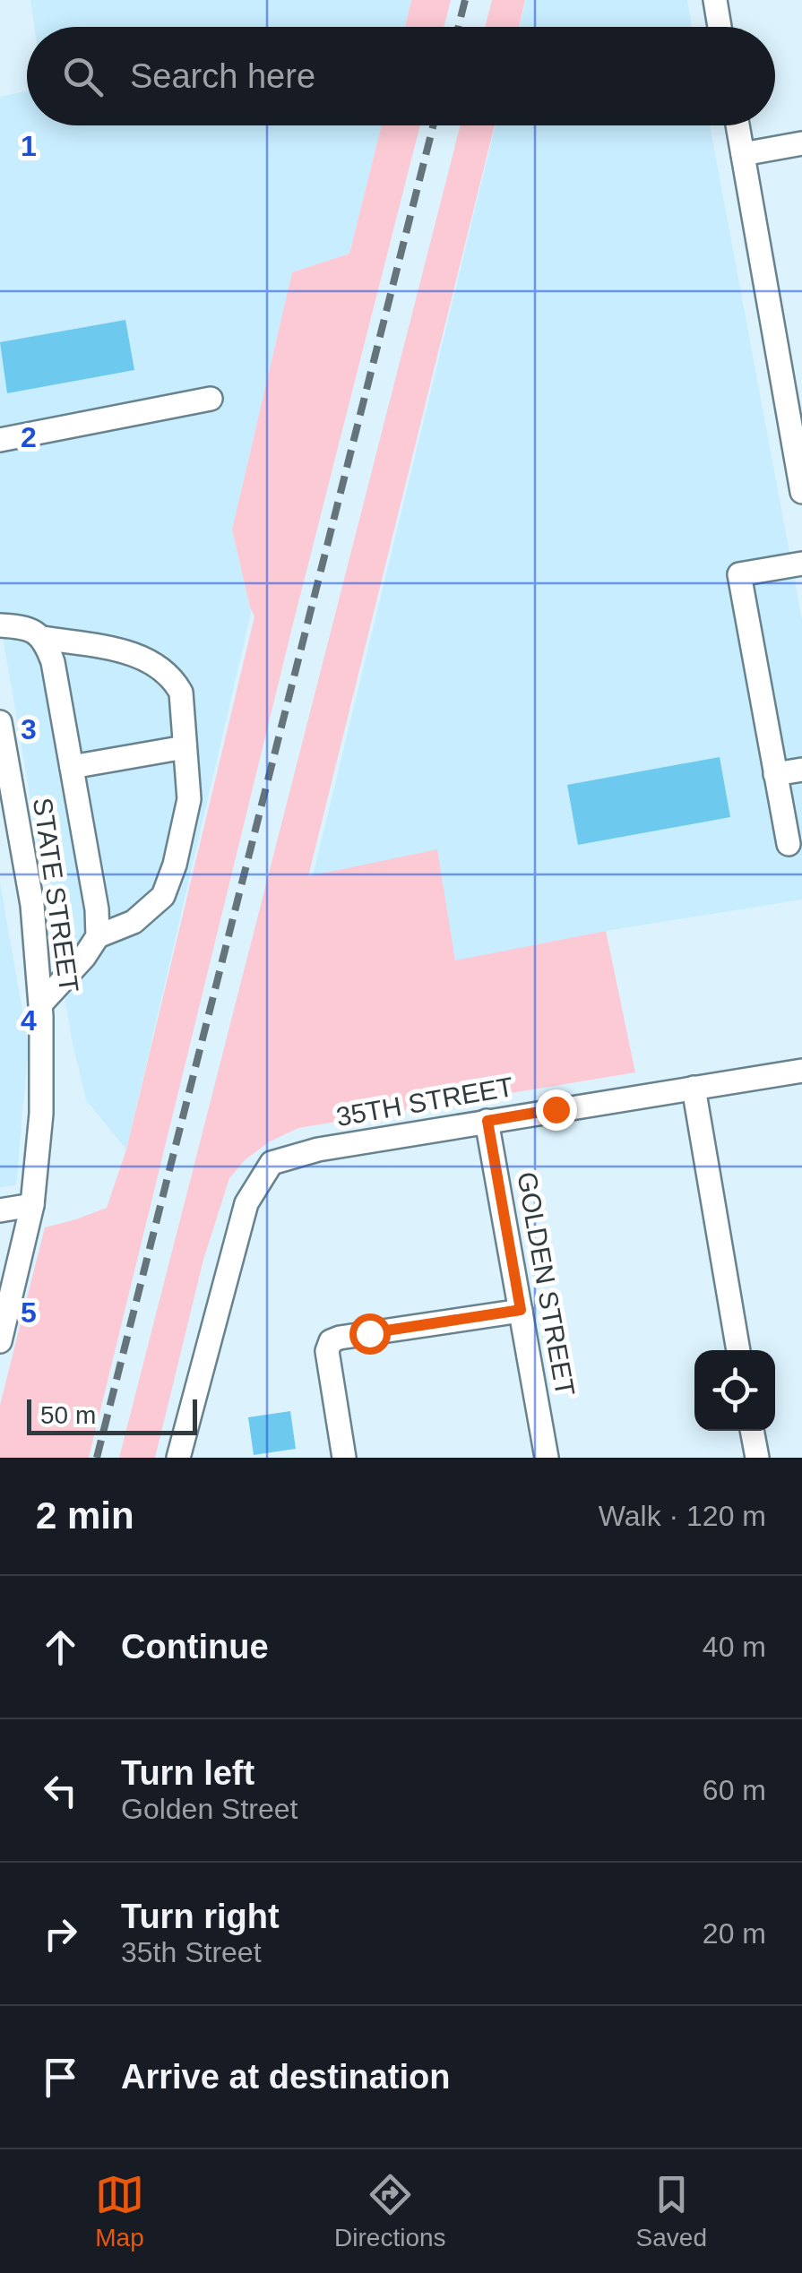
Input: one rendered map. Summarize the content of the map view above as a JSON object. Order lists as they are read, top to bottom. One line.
{"streets":{"street":["STATE STREET","35TH STREET","GOLDEN STREET"]},"crossings":[["35TH STREET","GOLDEN STREET"]],"scale_bar":"50 m","page":{"search":"Search here","scale":"50 m","heading":["2 min","Walk · 120 m"],"list":[["Continue","40 m"],["Turn left","Golden Street","60 m"],["Turn right","35th Street","20 m"],"Arrive at destination"],"nav":["Map","Directions","Saved"]},"grid":{"rows":["1","2","3","4","5"]}}
